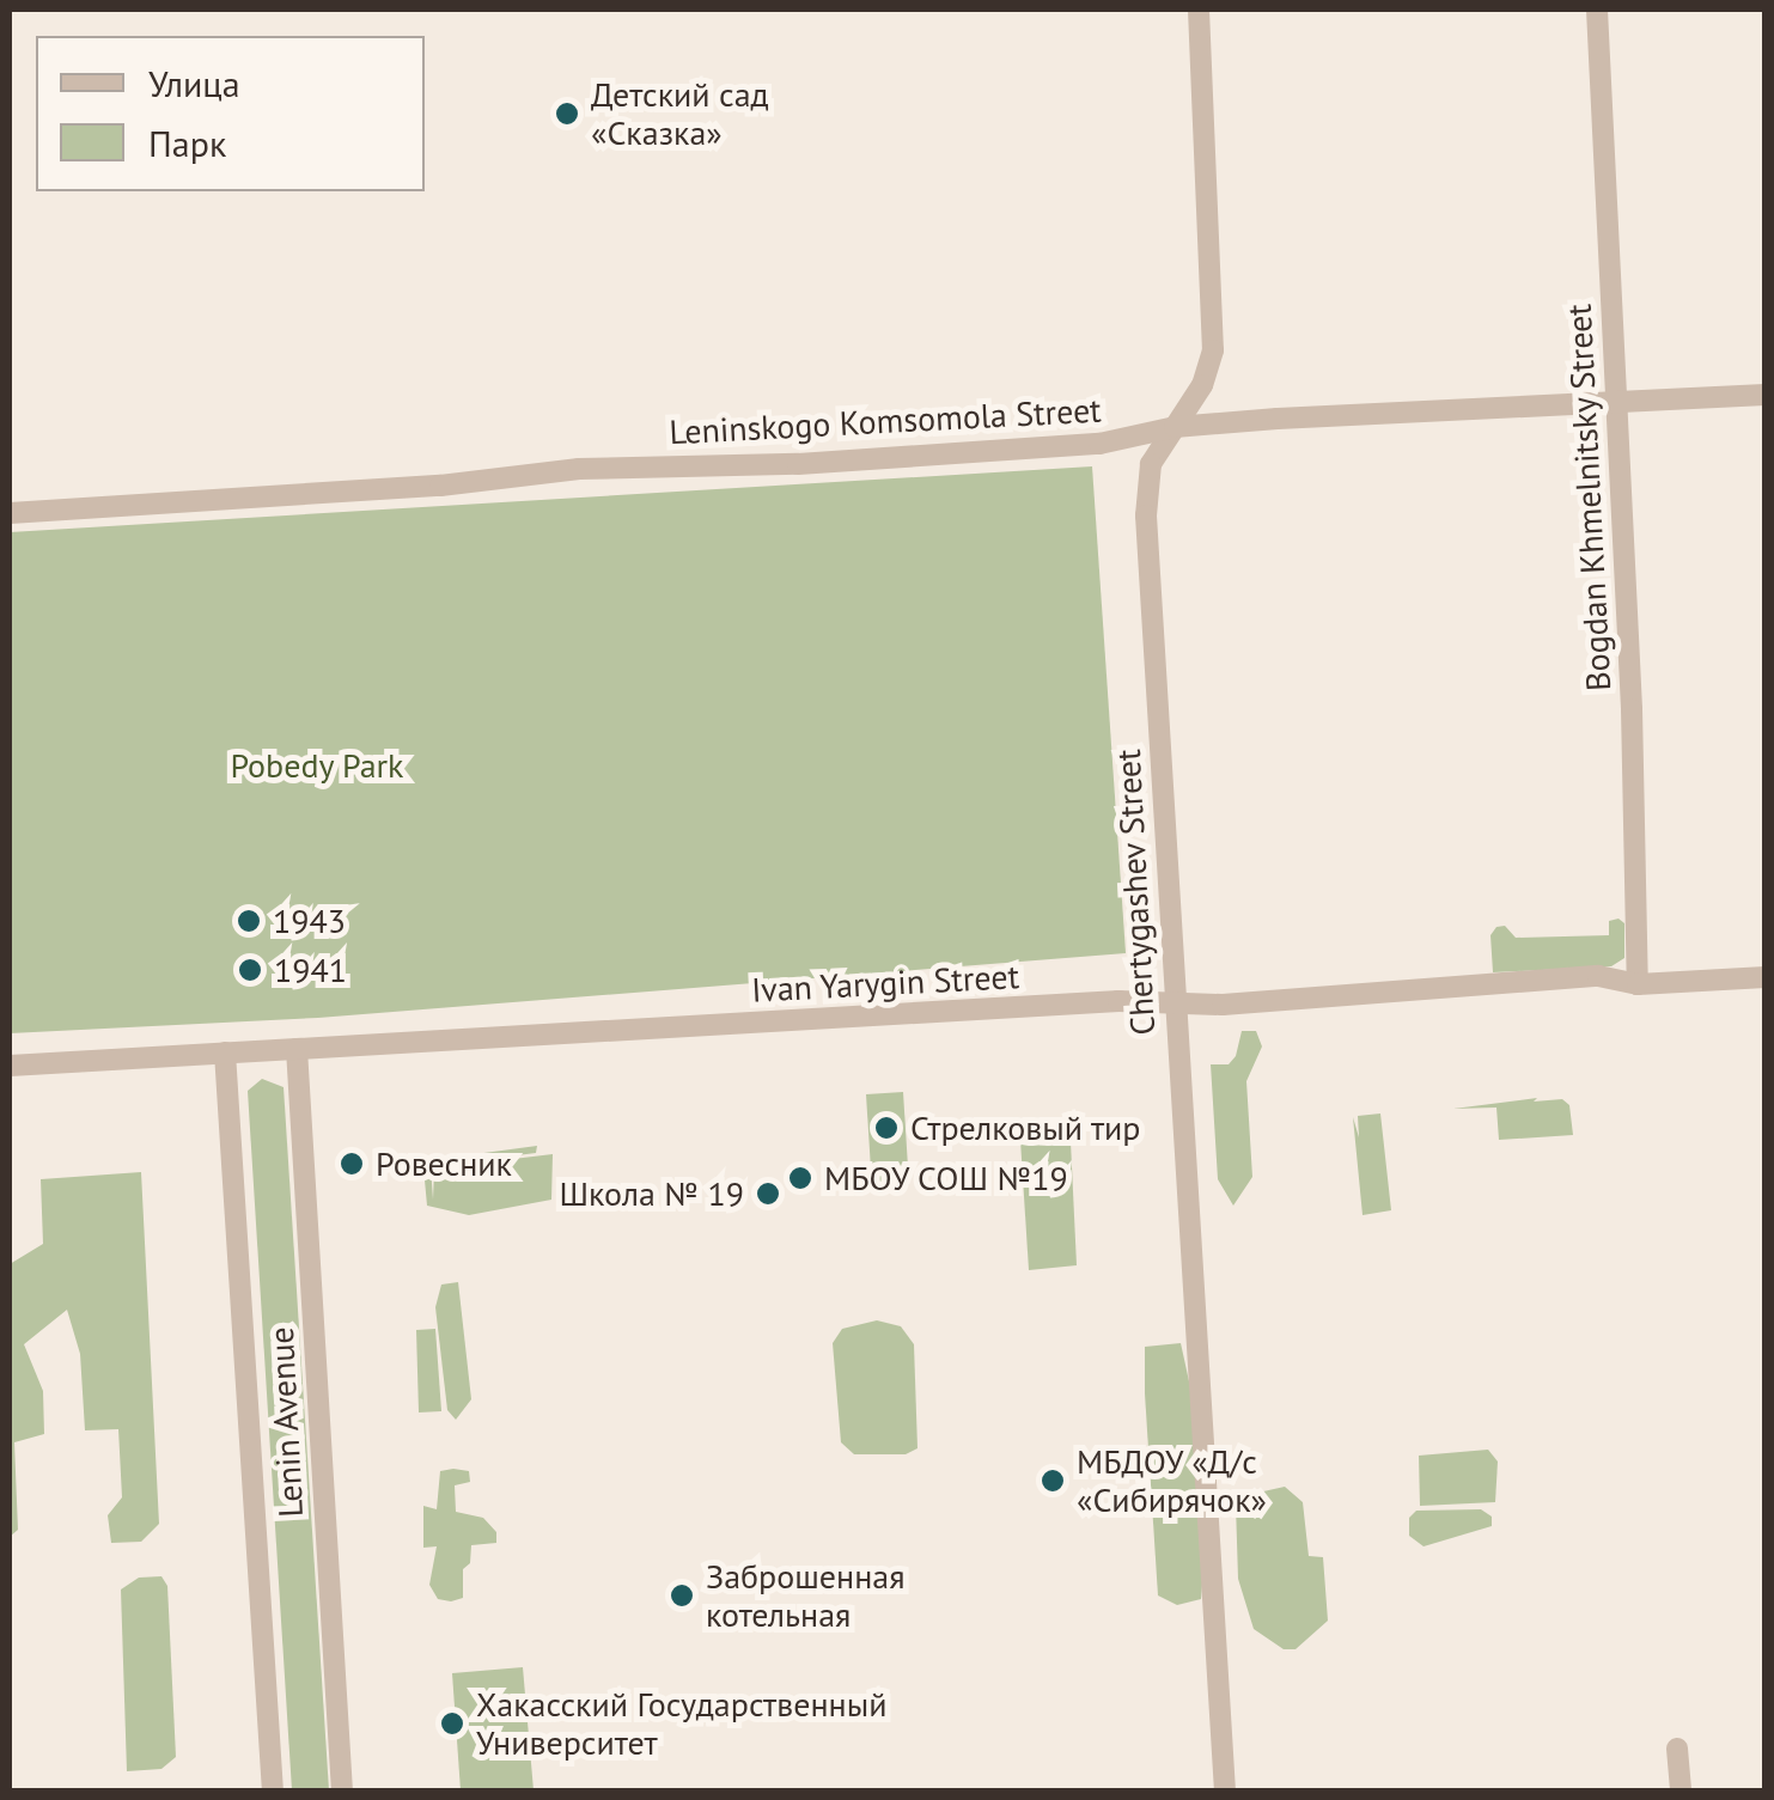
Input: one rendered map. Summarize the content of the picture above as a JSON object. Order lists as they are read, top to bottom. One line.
{"streets":{"street":["Leninskogo Komsomola Street","Bogdan Khmelnitsky Street","Chertygashev Street","Ivan Yarygin Street","Lenin Avenue"]},"crossings":[["Leninskogo Komsomola Street","Bogdan Khmelnitsky Street"],["Leninskogo Komsomola Street","Chertygashev Street"],["Bogdan Khmelnitsky Street","Ivan Yarygin Street"],["Chertygashev Street","Ivan Yarygin Street"],["Ivan Yarygin Street","Lenin Avenue"]],"parks":["Pobedy Park"],"places":["Детский сад «Сказка»","1943","1941","Стрелковый тир","Ровесник","МБОУ СОШ №19","Школа № 19","МБДОУ «Д/с «Сибирячок»","Заброшенная котельная","Хакасский Государственный Университет"],"legend":["Улица","Парк"]}
